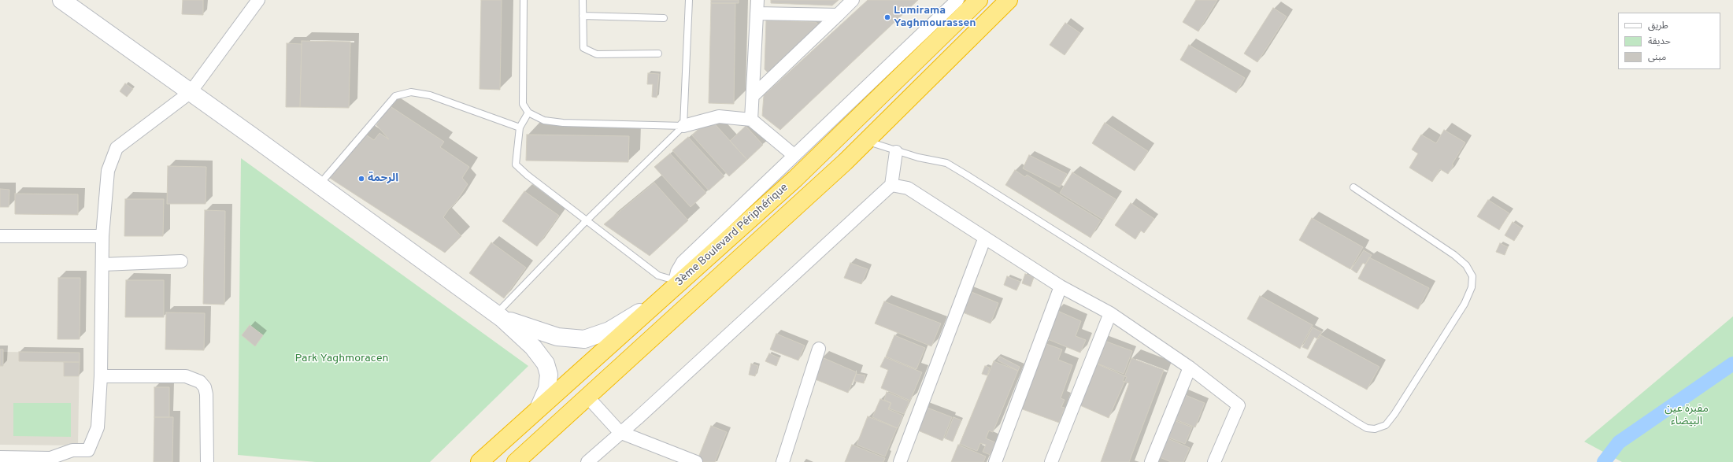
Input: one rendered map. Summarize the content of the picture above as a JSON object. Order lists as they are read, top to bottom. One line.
{"streets":{"highway":["3ème Boulevard Périphérique"]},"parks":["Park Yaghmoracen","مقبرة عين البيضاء"],"places":["Lumirama Yaghmourassen","الرحمة"],"legend":["طريق","حديقة","مبنى"]}
